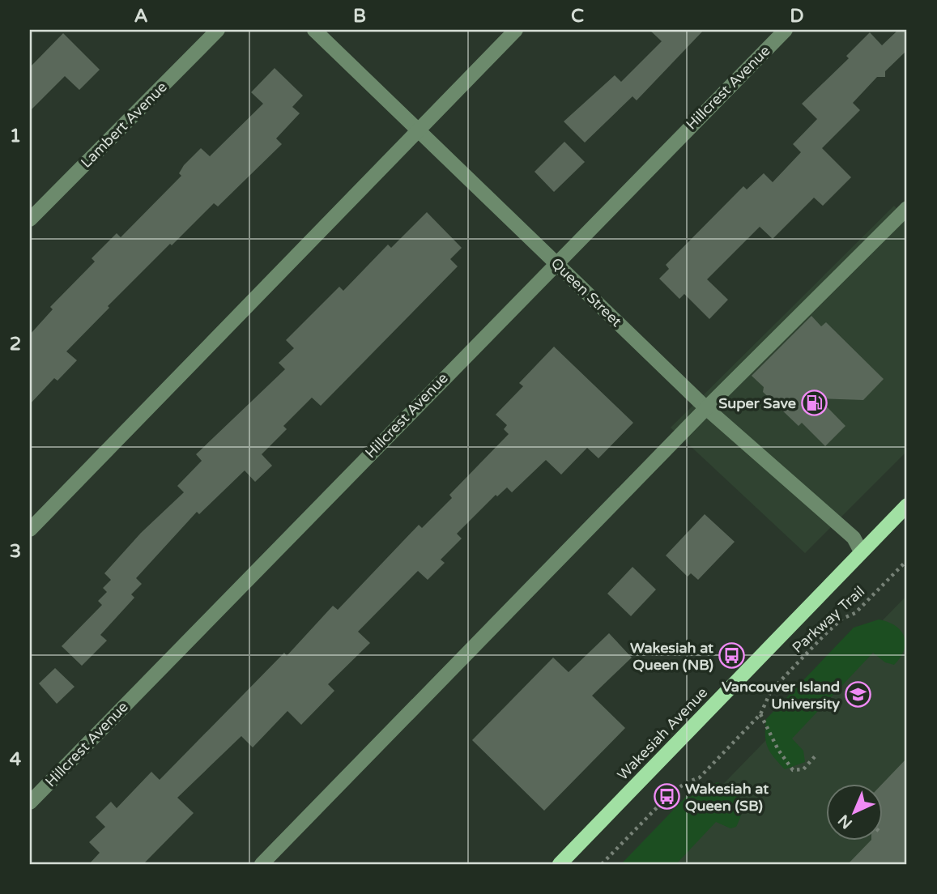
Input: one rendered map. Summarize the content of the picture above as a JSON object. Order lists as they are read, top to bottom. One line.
{"streets":{"main road":["Wakesiah Avenue"],"street":["Hillcrest Avenue","Lambert Avenue","Queen Street"],"path":["Parkway Trail"]},"crossings":[["Hillcrest Avenue","Queen Street"],["Queen Street","Wakesiah Avenue"]],"places":{"fuel station":["Super Save"],"bus stop":["Wakesiah at Queen (NB)","Wakesiah at Queen (SB)"],"school or university":["Vancouver Island University"]},"north":"bottom left","grid":{"columns":["A","B","C","D"],"rows":["1","2","3","4"]}}
